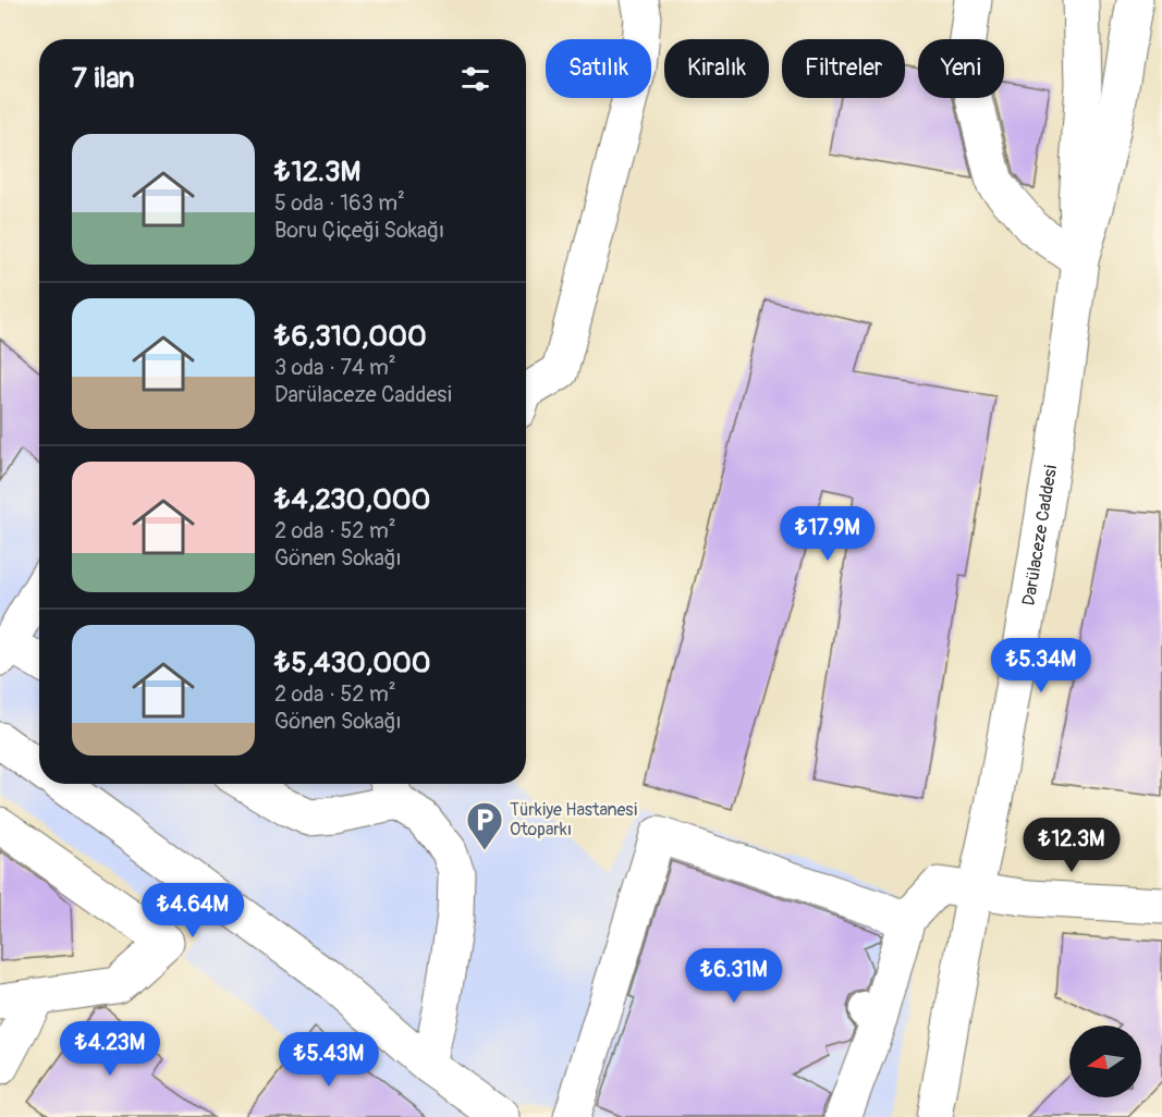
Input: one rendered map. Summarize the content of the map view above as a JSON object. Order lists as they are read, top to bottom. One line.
{"streets":{"main road":["Darülaceze Caddesi"]},"places":{"parking":["Türkiye Hastanesi Otoparkı"]},"north":"left","page":{"chip":["Satılık","Kiralık","Filtreler","Yeni"],"heading":"7 ilan","list":[{"name":"₺12.3M","note":"5 oda · 163 m² · Boru Çiçeği Sokağı"},{"name":"₺6,310,000","note":"3 oda · 74 m² · Darülaceze Caddesi"},{"name":"₺4,230,000","note":"2 oda · 52 m² · Gönen Sokağı"},{"name":"₺5,430,000","note":"2 oda · 52 m² · Gönen Sokağı"}],"price":["₺17.9M","₺5.34M","₺12.3M","₺4.64M","₺6.31M","₺4.23M","₺5.43M"]}}
